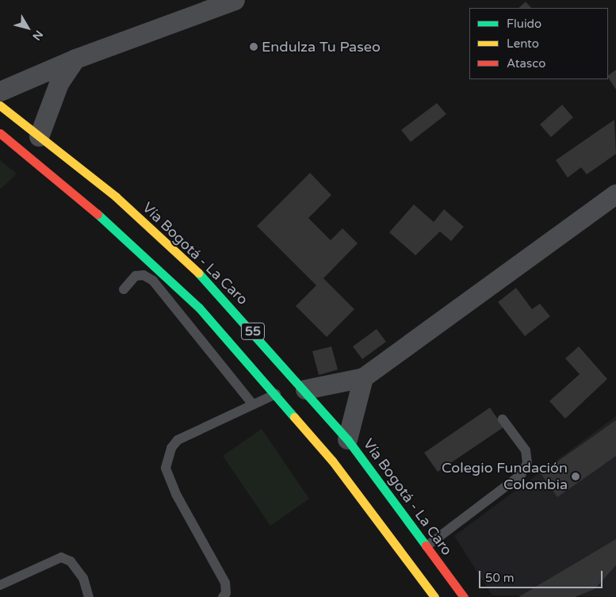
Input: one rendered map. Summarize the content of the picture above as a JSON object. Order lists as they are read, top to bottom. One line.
{"streets":{"main road":["Vía Bogotá - La Caro","55"]},"places":["Endulza Tu Paseo","Colegio Fundación Colombia"],"legend":["Fluido","Lento","Atasco"],"scale_bar":"50 m","north":"bottom right"}
